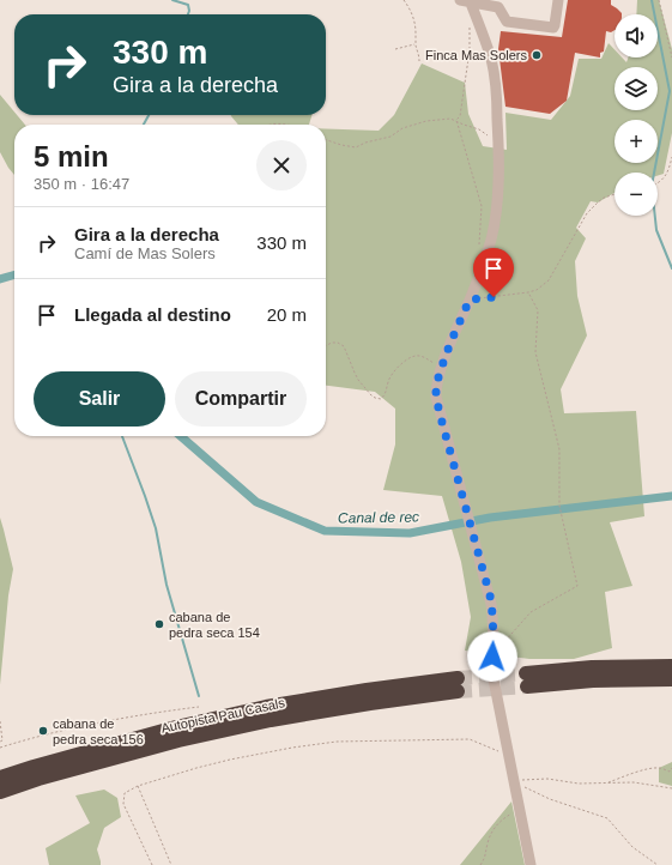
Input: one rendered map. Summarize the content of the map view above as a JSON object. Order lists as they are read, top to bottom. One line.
{"streets":{"highway":["Autopista Pau Casals"]},"water":["Canal de rec"],"places":["Finca Mas Solers","cabana de pedra seca 154","cabana de pedra seca 156"],"page":{"map_buttons":["+","−"],"turn":["330 m","Gira a la derecha"],"heading":["5 min","350 m · 16:47"],"list":[{"name":"Gira a la derecha","note":"Camí de Mas Solers","value":"330 m"},{"name":"Llegada al destino","value":"20 m"}],"buttons":["Salir","Compartir"]}}
